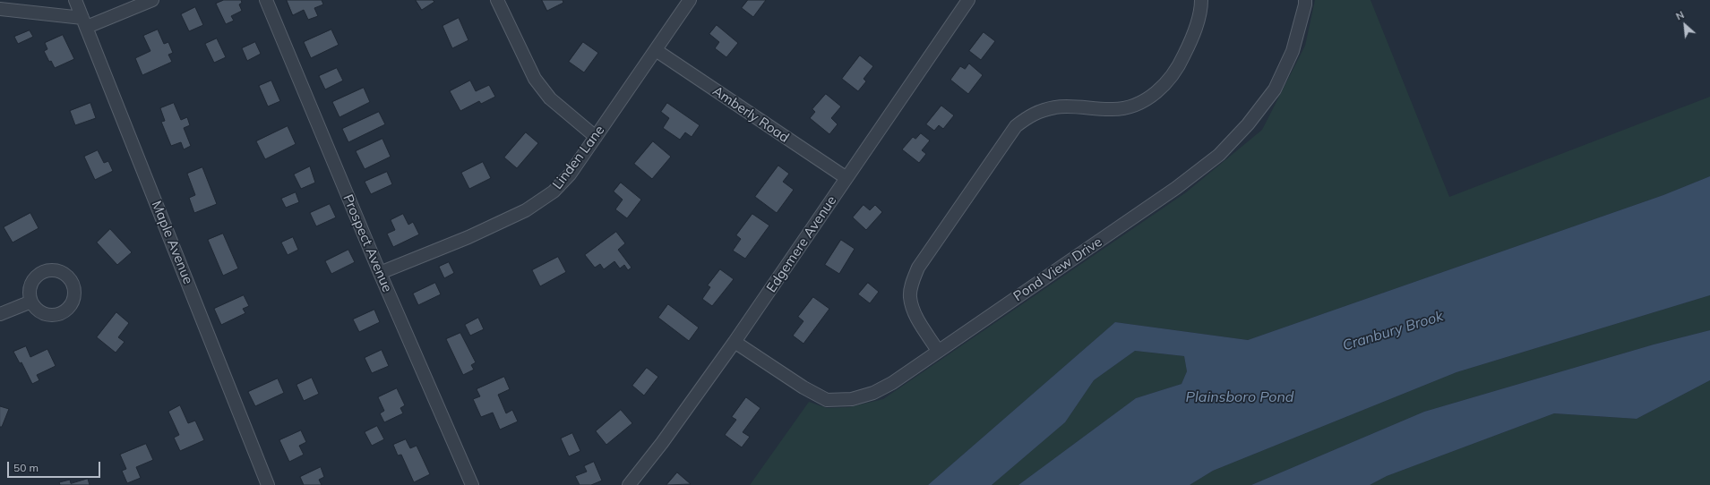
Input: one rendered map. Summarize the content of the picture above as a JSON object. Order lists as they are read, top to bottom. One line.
{"streets":{"street":["Amberly Road","Linden Lane","Maple Avenue","Prospect Avenue","Edgemere Avenue","Pond View Drive"]},"crossings":[["Amberly Road","Linden Lane"],["Amberly Road","Edgemere Avenue"],["Linden Lane","Prospect Avenue"],["Edgemere Avenue","Pond View Drive"]],"water":["Cranbury Brook","Plainsboro Pond"],"scale_bar":"50 m","north":"top left"}
